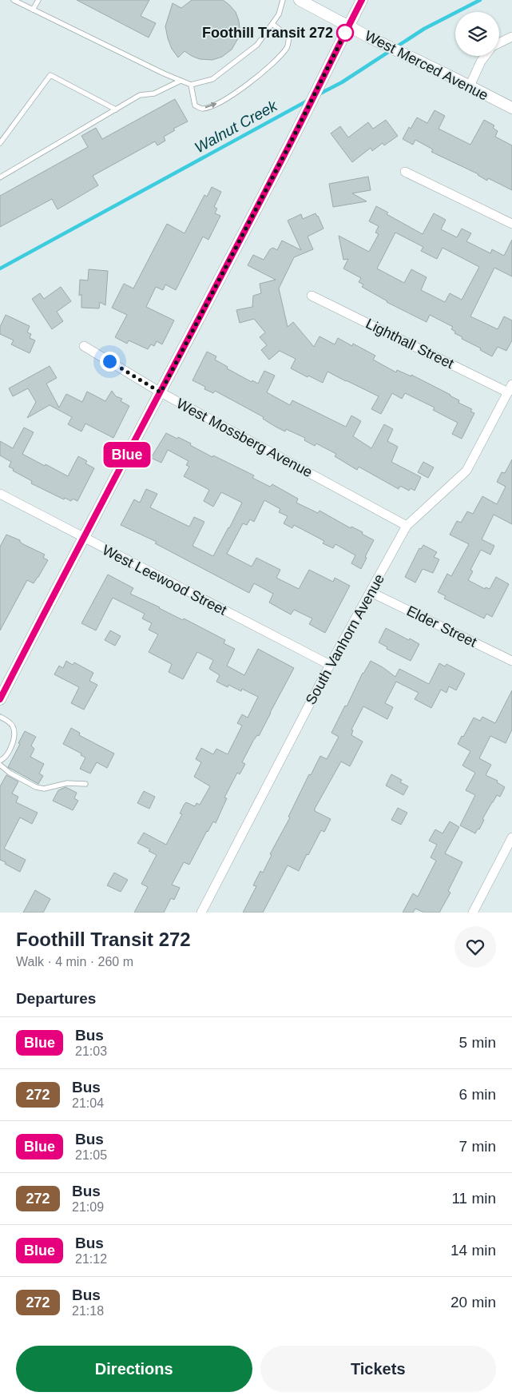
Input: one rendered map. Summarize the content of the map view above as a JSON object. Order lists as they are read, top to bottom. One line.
{"streets":{"street":["West Merced Avenue","Lighthall Street","West Mossberg Avenue","West Leewood Street","Elder Street","South Vanhorn Avenue"]},"crossings":[["Lighthall Street","South Vanhorn Avenue"],["West Mossberg Avenue","South Vanhorn Avenue"],["West Leewood Street","South Vanhorn Avenue"],["Elder Street","South Vanhorn Avenue"]],"water":["Walnut Creek"],"places":["Foothill Transit 272"],"lines":["bus line Blue"],"page":{"on_map":"Blue","heading":[["Foothill Transit 272","Walk · 4 min · 260 m"],"Departures"],"list":[{"mark":"Blue","name":"Bus","note":"21:03","value":"5 min"},{"mark":"272","name":"Bus","note":"21:04","value":"6 min"},{"mark":"Blue","name":"Bus","note":"21:05","value":"7 min"},{"mark":"272","name":"Bus","note":"21:09","value":"11 min"},{"mark":"Blue","name":"Bus","note":"21:12","value":"14 min"},{"mark":"272","name":"Bus","note":"21:18","value":"20 min"}],"buttons":["Directions","Tickets"]}}
